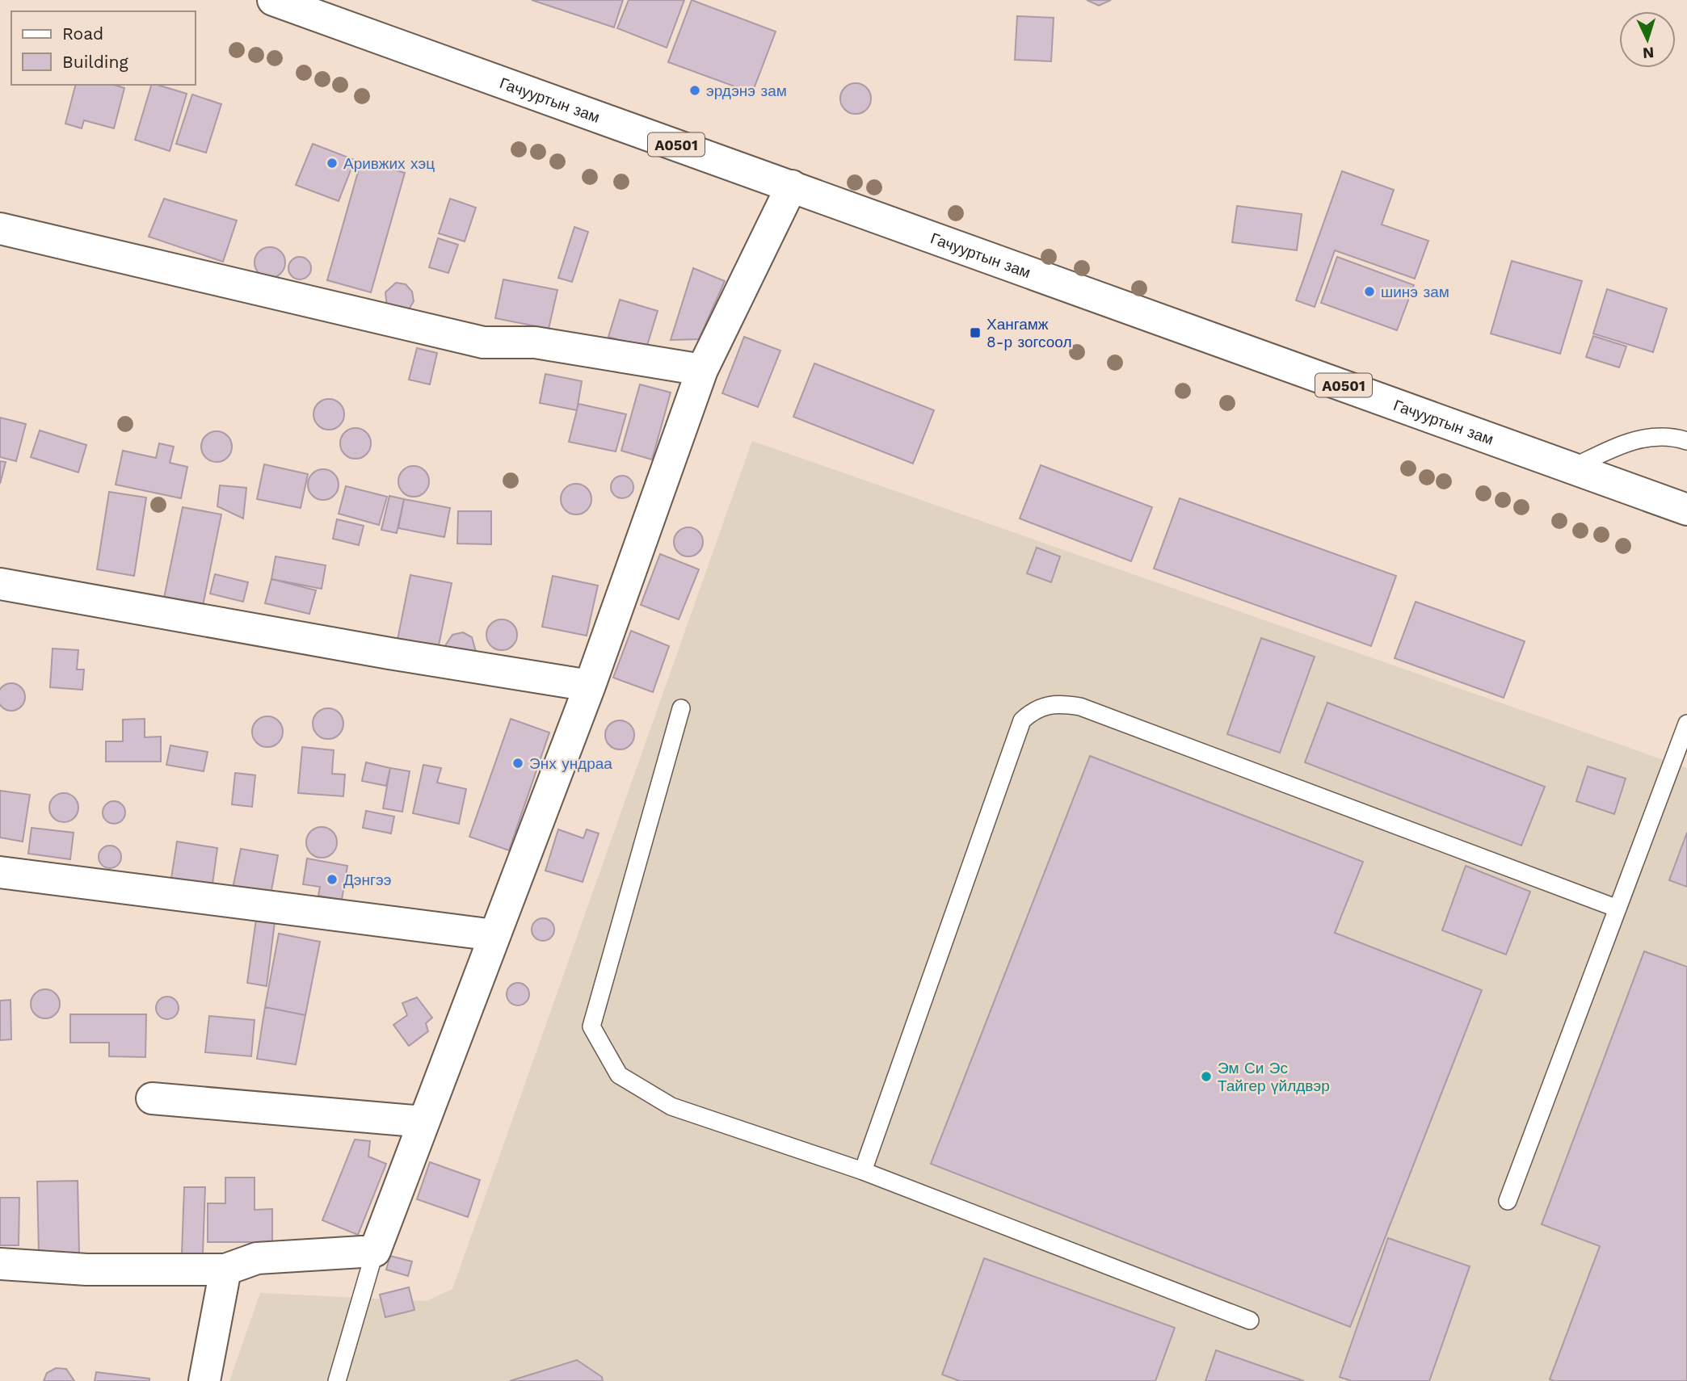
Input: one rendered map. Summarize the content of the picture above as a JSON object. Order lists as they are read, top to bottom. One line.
{"streets":{"main road":["Гачууртын зам","A0501"]},"places":{"other":["эрдэнэ зам","Аривжих хэц","шинэ зам","Энх ундраа","Дэнгээ","Эм Си Эс Тайгер үйлдвэр"],"transit":["Хангамж 8-р зогсоол"]},"legend":["Road","Building"],"north":"bottom"}
